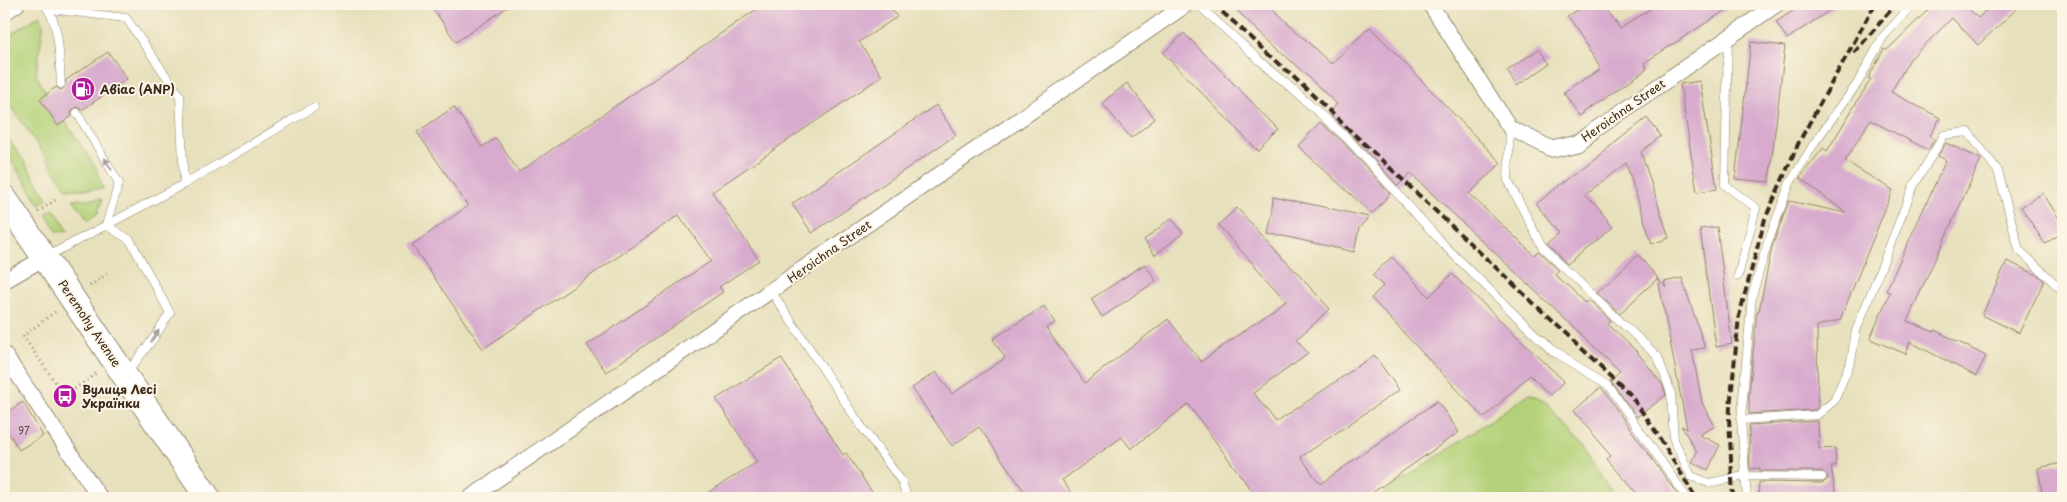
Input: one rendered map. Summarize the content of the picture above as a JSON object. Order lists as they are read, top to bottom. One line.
{"streets":{"main road":["Peremohy Avenue"],"street":["Heroichna Street"]},"places":{"fuel station":["Авіас (ANP)"],"bus stop":["Вулиця Лесі Українки"]},"house_numbers":["97"]}
